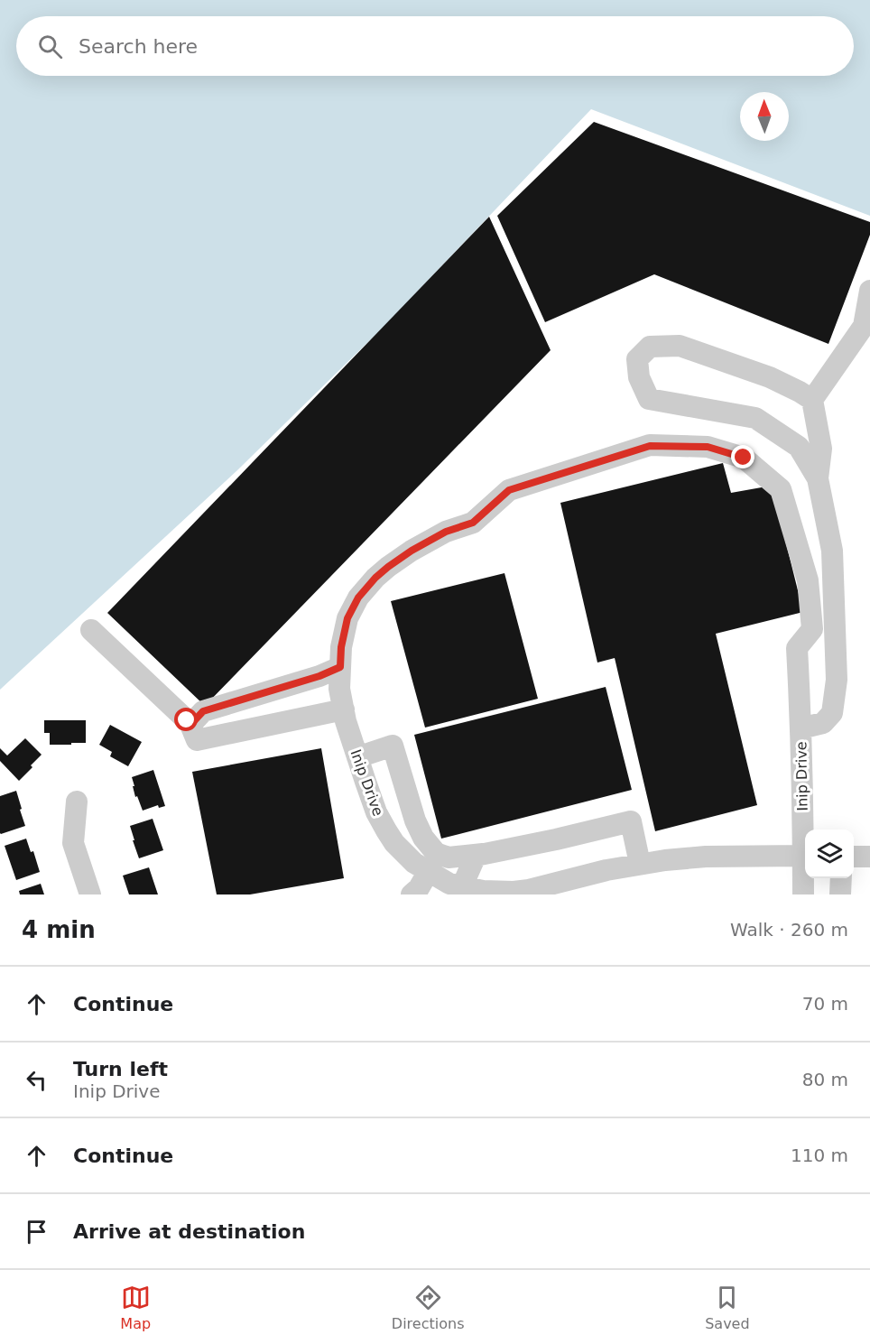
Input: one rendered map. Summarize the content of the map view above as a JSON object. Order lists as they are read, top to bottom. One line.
{"streets":{"street":["Inip Drive"]},"north":"top","page":{"search":"Search here","heading":["4 min","Walk · 260 m"],"list":[["Continue","70 m"],["Turn left","Inip Drive","80 m"],["Continue","110 m"],"Arrive at destination"],"nav":["Map","Directions","Saved"]}}
